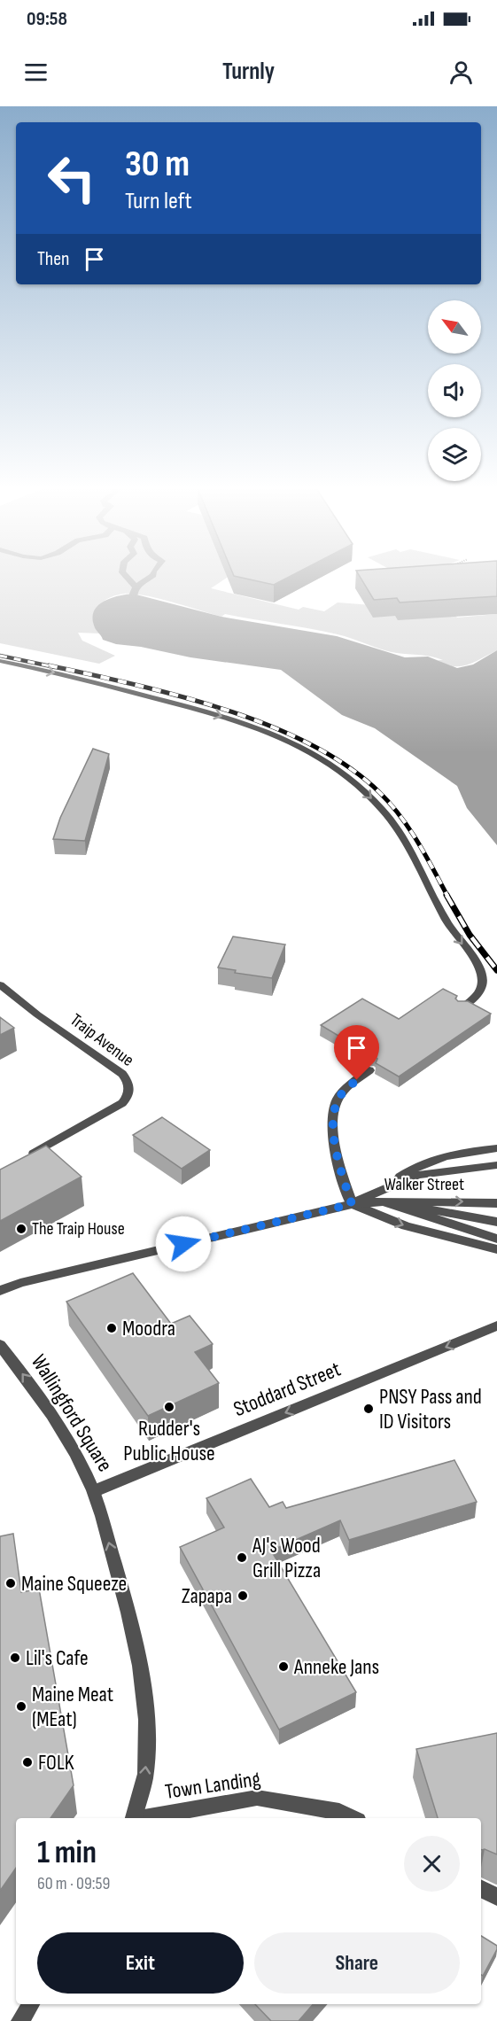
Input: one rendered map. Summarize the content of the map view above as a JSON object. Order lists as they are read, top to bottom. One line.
{"streets":{"street":["Traip Avenue","Walker Street","Stoddard Street","Wallingford Square","Town Landing"]},"crossings":[["Stoddard Street","Wallingford Square"]],"one_way":["Stoddard Street","Wallingford Square"],"places":["The Traip House","Moodra","Rudder's Public House","PNSY Pass and ID Visitors","AJ's Wood Grill Pizza","Maine Squeeze","Zapapa","Lil's Cafe","Anneke Jans","Maine Meat (MEat)","FOLK"],"north":"top left","page":{"status":"09:58","header":"Turnly","turn":["30 m","Turn left"],"then":"Then","heading":["1 min","60 m · 09:59"],"buttons":["Exit","Share"]}}
